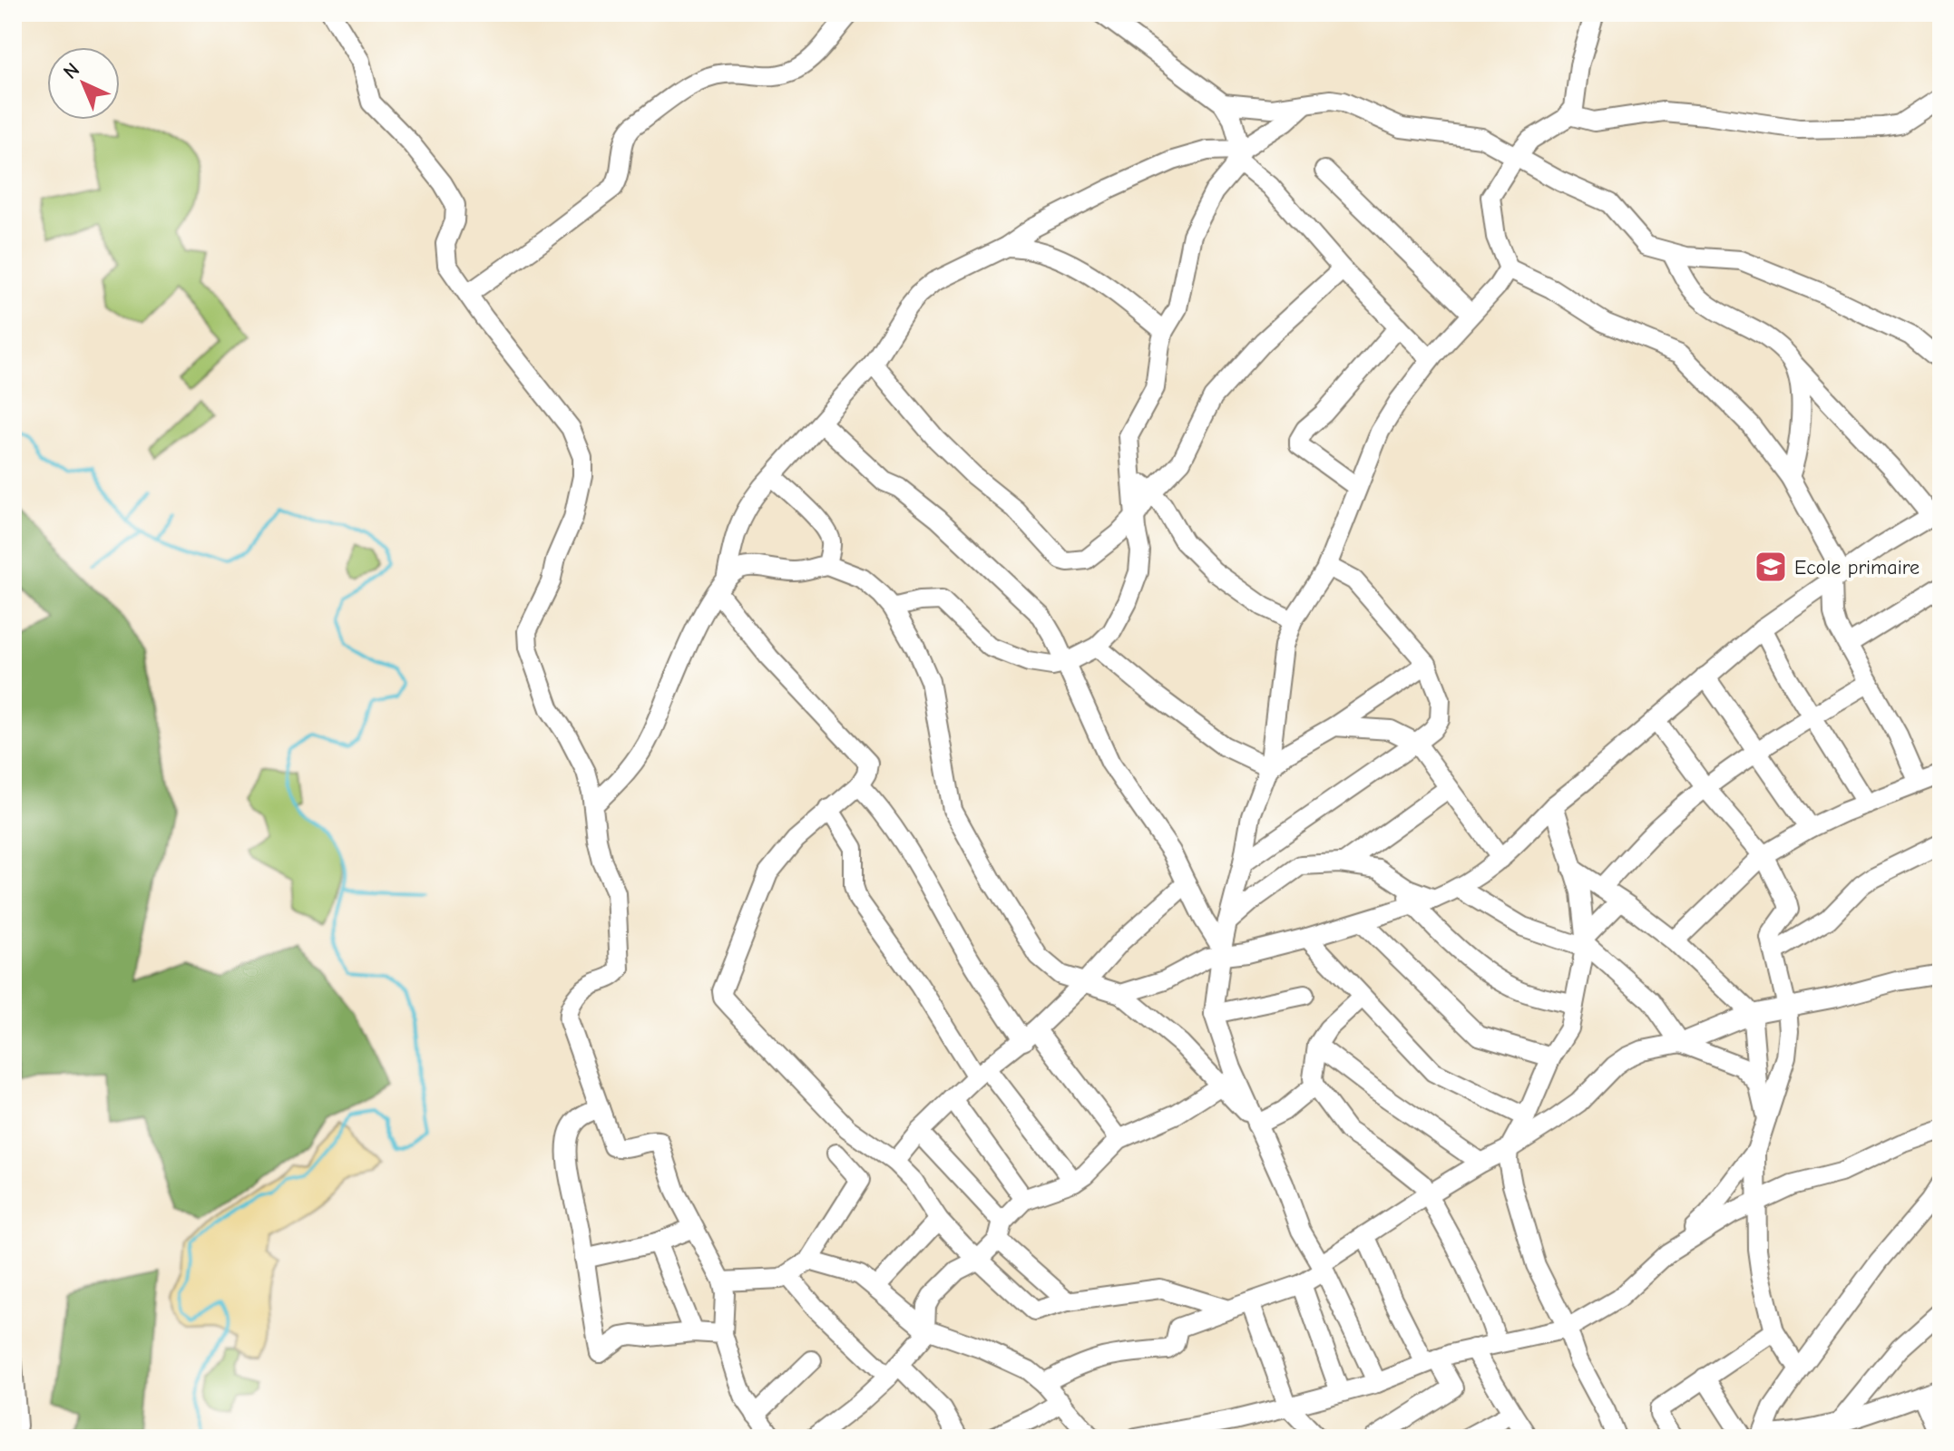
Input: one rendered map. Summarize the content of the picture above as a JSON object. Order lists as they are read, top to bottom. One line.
{"places":{"school or university":["Ecole primaire"]},"north":"top left"}
